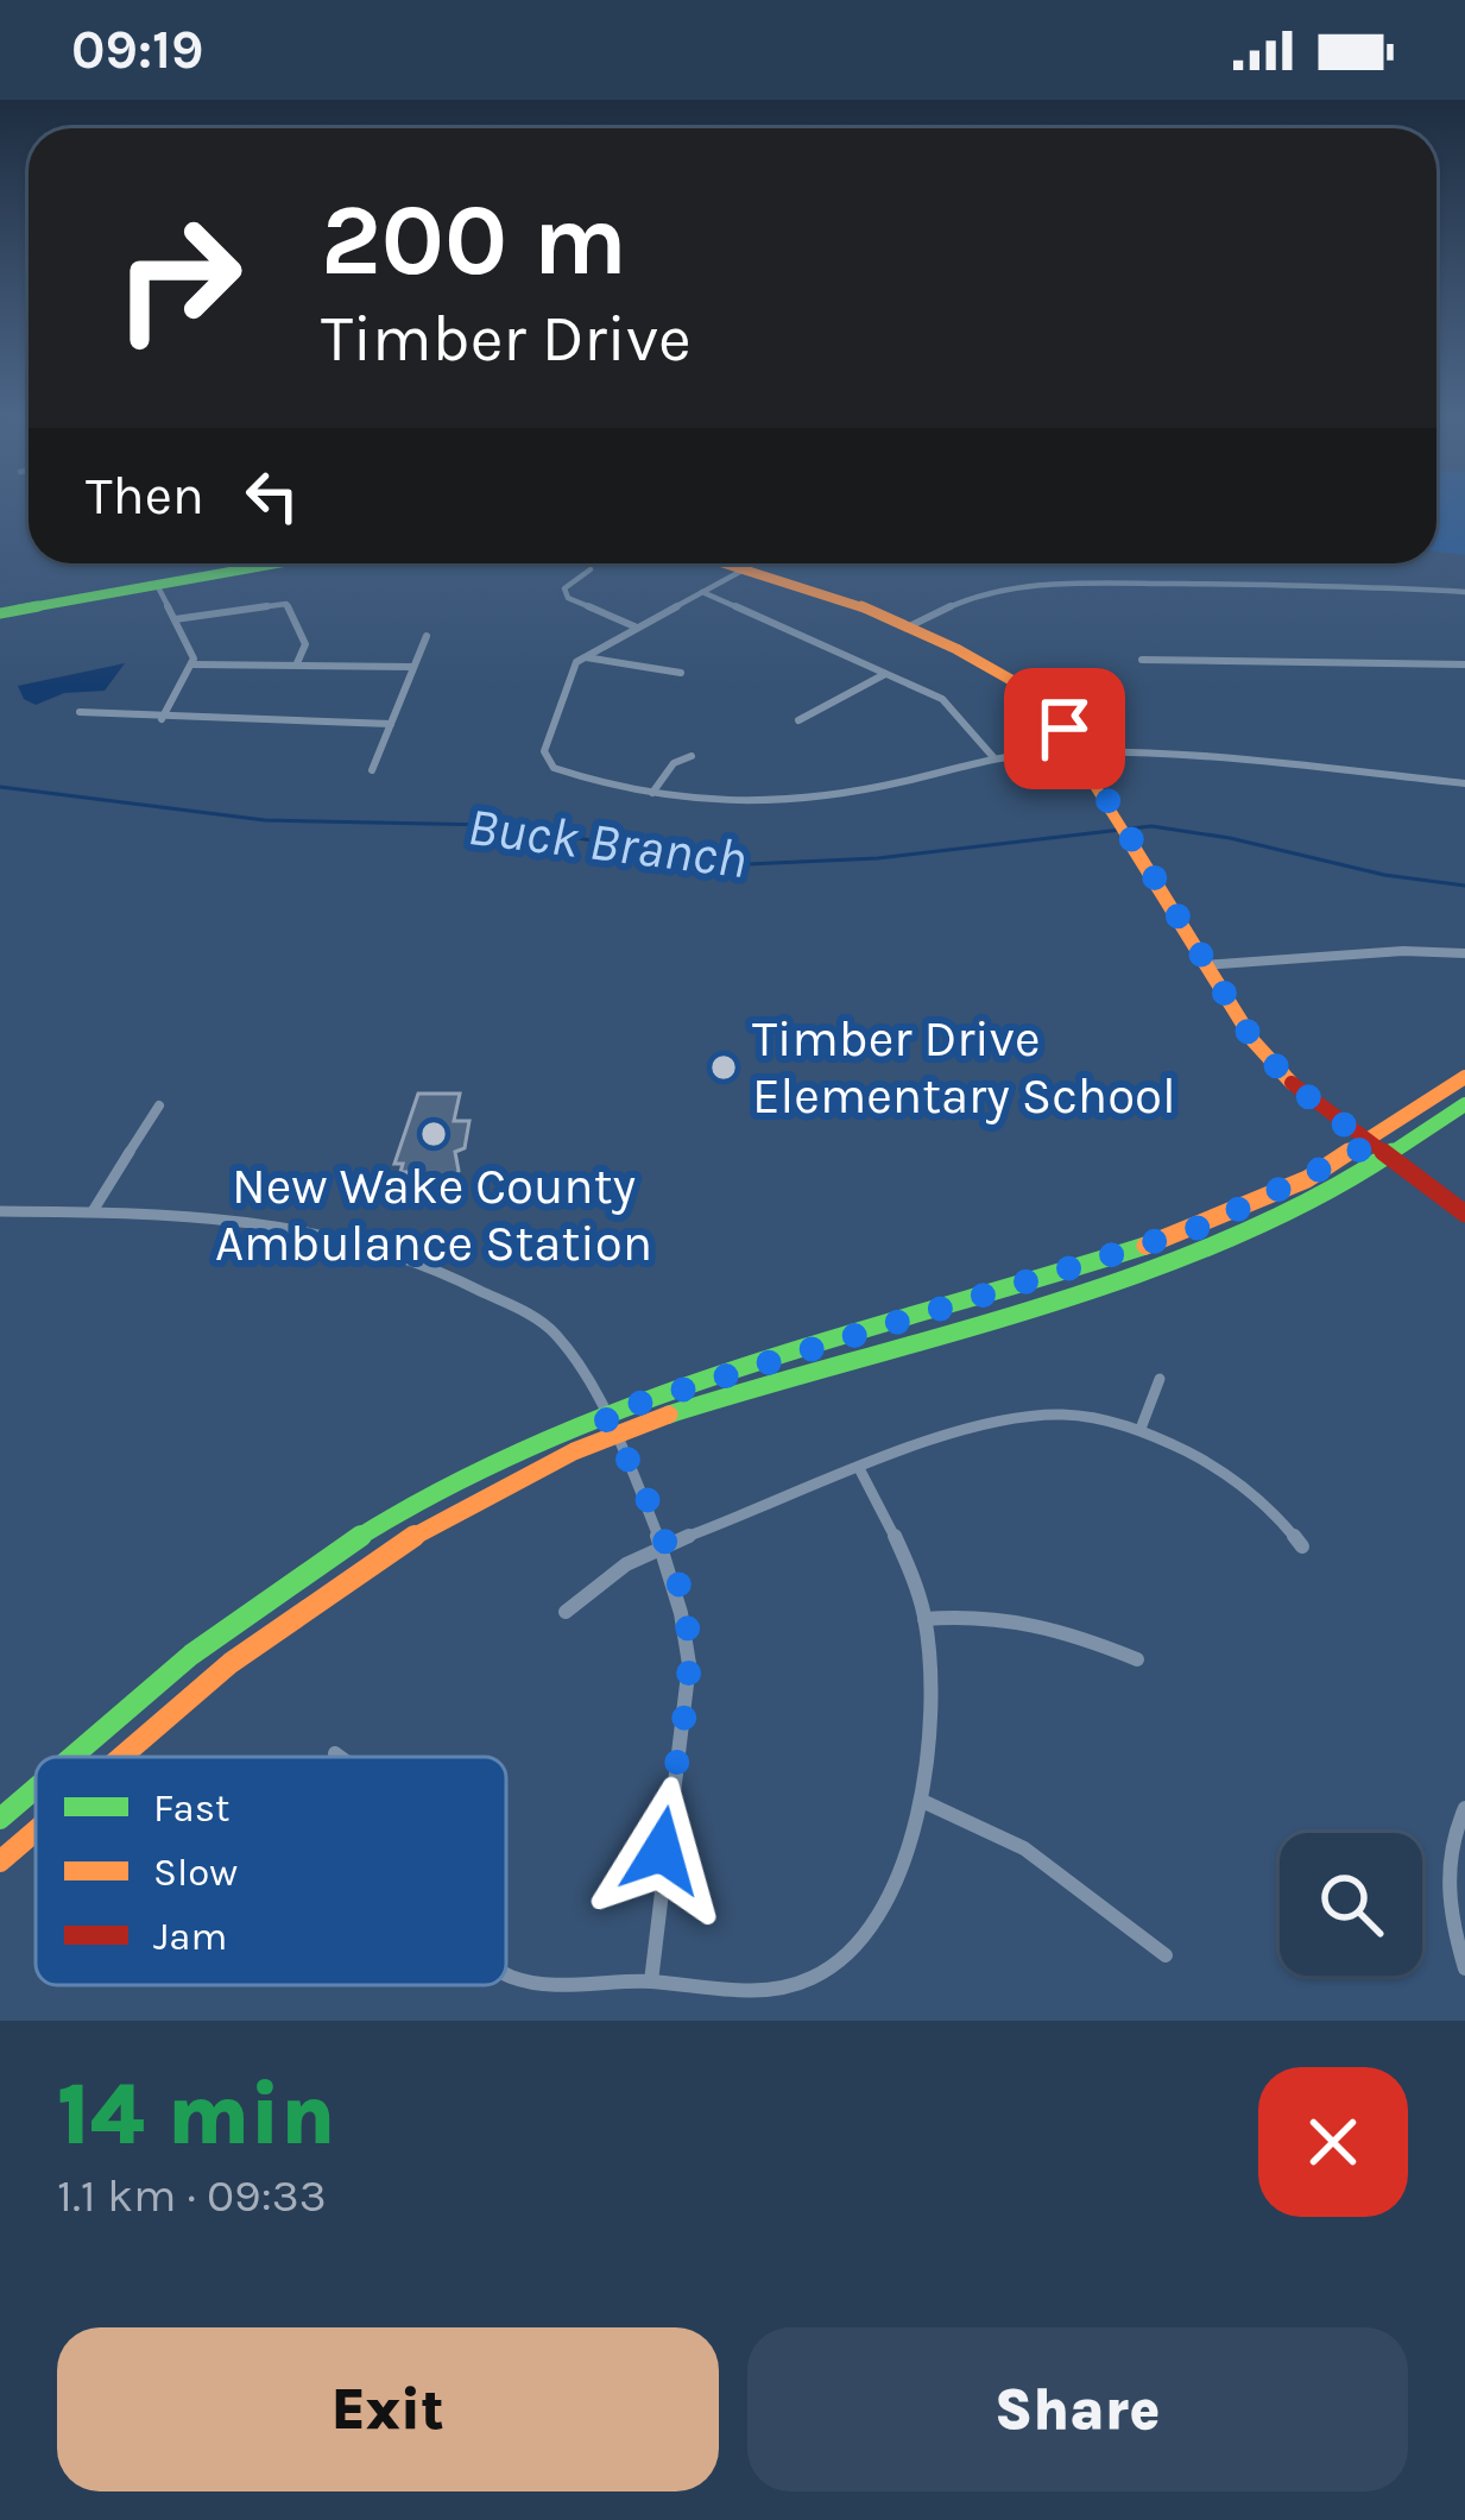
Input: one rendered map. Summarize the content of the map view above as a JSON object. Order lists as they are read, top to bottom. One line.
{"water":["Buck Branch"],"places":["Timber Drive Elementary School","New Wake County Ambulance Station"],"legend":["Fast","Slow","Jam"],"page":{"status":"09:19","turn":["200 m","Timber Drive"],"then":"Then","heading":["14 min","1.1 km · 09:33"],"buttons":["Exit","Share"]}}
